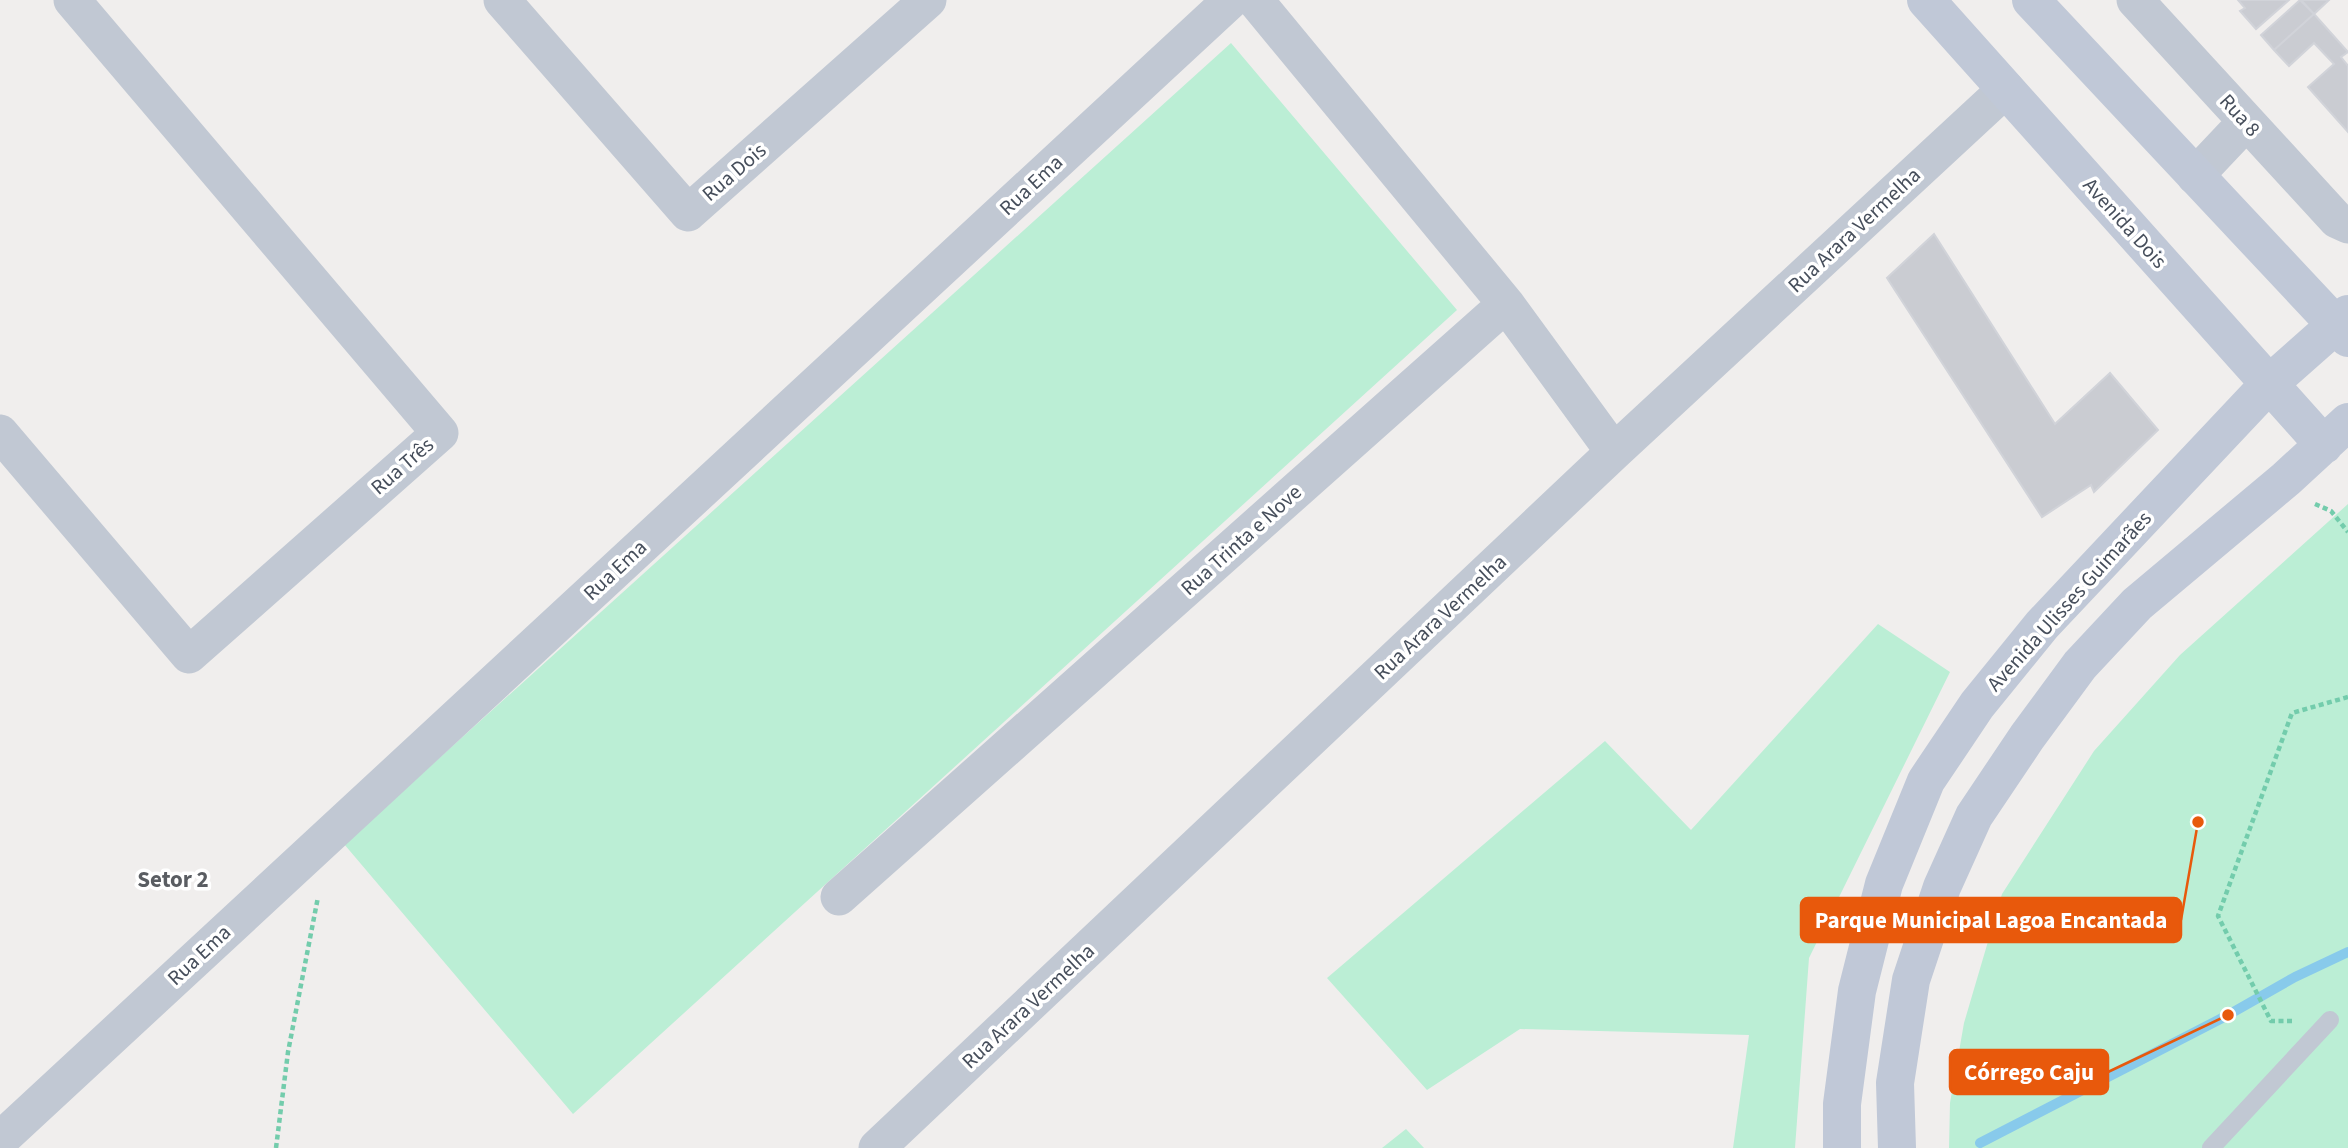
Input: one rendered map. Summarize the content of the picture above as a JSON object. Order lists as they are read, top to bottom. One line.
{"streets":{"main road":["Avenida Dois","Avenida Ulisses Guimarães"],"street":["Rua 8","Rua Dois","Rua Ema","Rua Arara Vermelha","Rua Três","Rua Trinta e Nove"]},"crossings":[["Avenida Dois","Rua Arara Vermelha"],["Avenida Dois","Avenida Ulisses Guimarães"]],"districts":["Setor 2"],"places":["Parque Municipal Lagoa Encantada","Córrego Caju"]}
